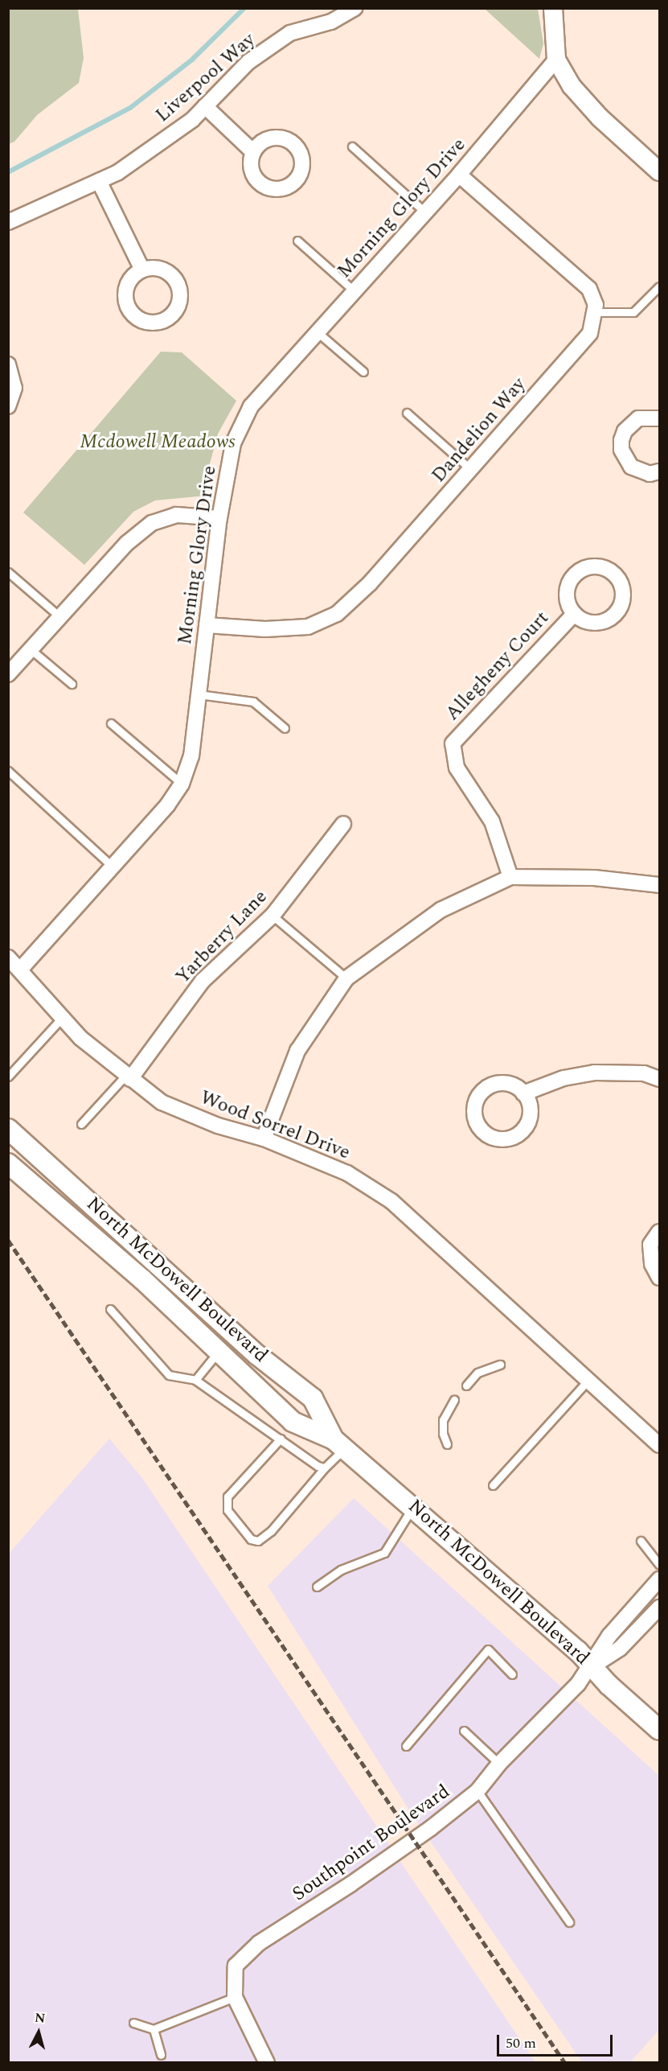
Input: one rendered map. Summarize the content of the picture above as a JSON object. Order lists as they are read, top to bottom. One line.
{"streets":{"main road":["North McDowell Boulevard"],"street":["Liverpool Way","Morning Glory Drive","Dandelion Way","Allegheny Court","Yarberry Lane","Wood Sorrel Drive","Southpoint Boulevard"]},"crossings":[["Morning Glory Drive","Dandelion Way"],["Morning Glory Drive","Wood Sorrel Drive"],["Yarberry Lane","Wood Sorrel Drive"],["North McDowell Boulevard","Southpoint Boulevard"]],"parks":["Mcdowell Meadows"],"scale_bar":"50 m","north":"top"}
